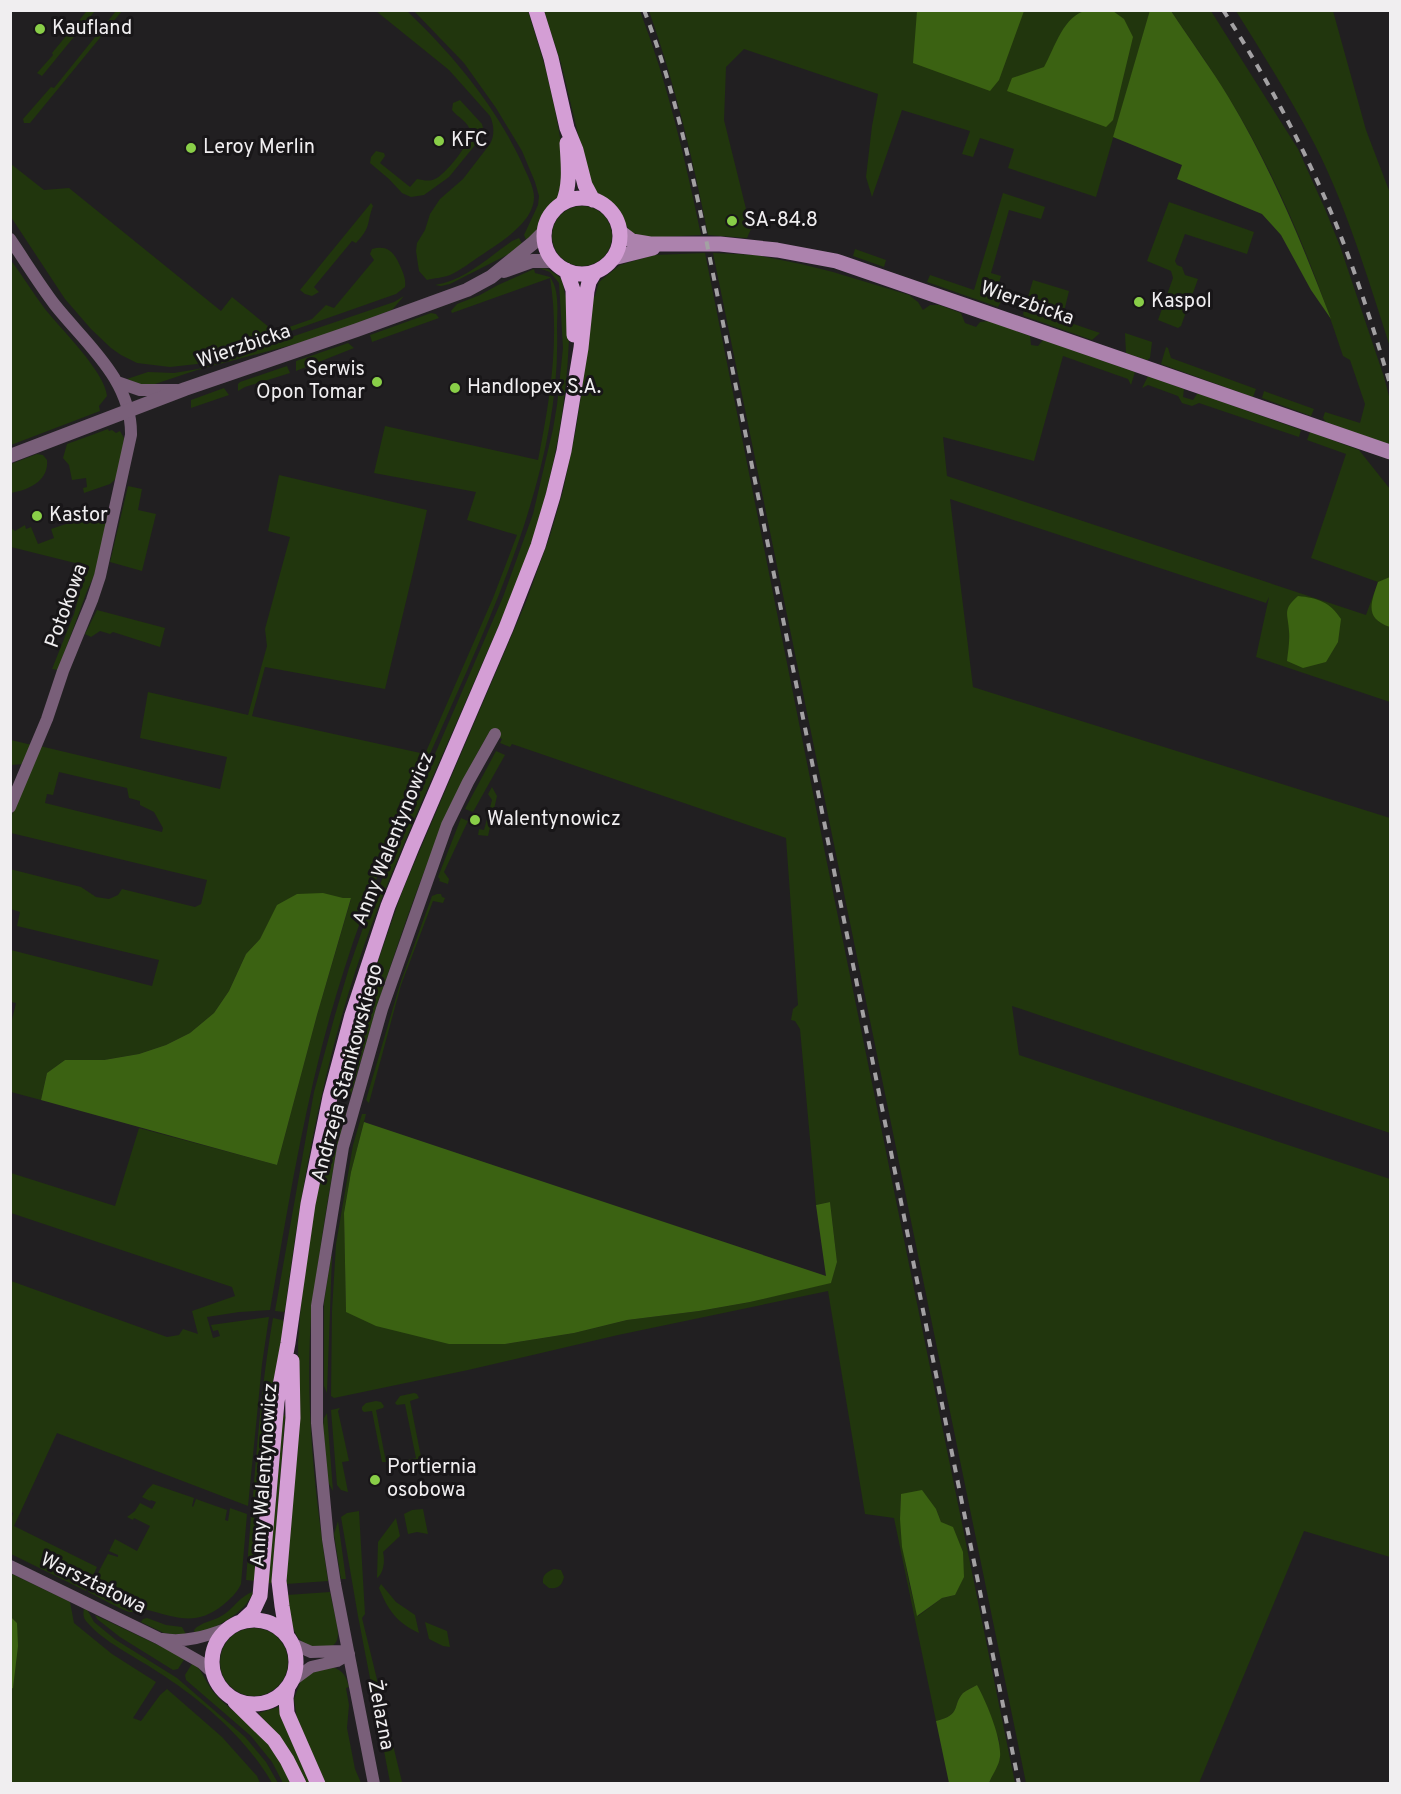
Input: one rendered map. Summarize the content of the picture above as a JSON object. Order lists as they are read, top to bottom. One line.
{"streets":{"main road":["Wierzbicka","Anny Walentynowicz"],"street":["Potokowa","Andrzeja Stanikowskiego","Warsztatowa","Żelazna"]},"crossings":[["Wierzbicka","Potokowa"],["Wierzbicka","Anny Walentynowicz"],["Anny Walentynowicz","Warsztatowa"],["Andrzeja Stanikowskiego","Żelazna"]],"places":["Kaufland","KFC","Leroy Merlin","SA-84.8","Kaspol","Serwis Opon Tomar","Handlopex S.A.","Kastor","Walentynowicz","Portiernia osobowa"]}
